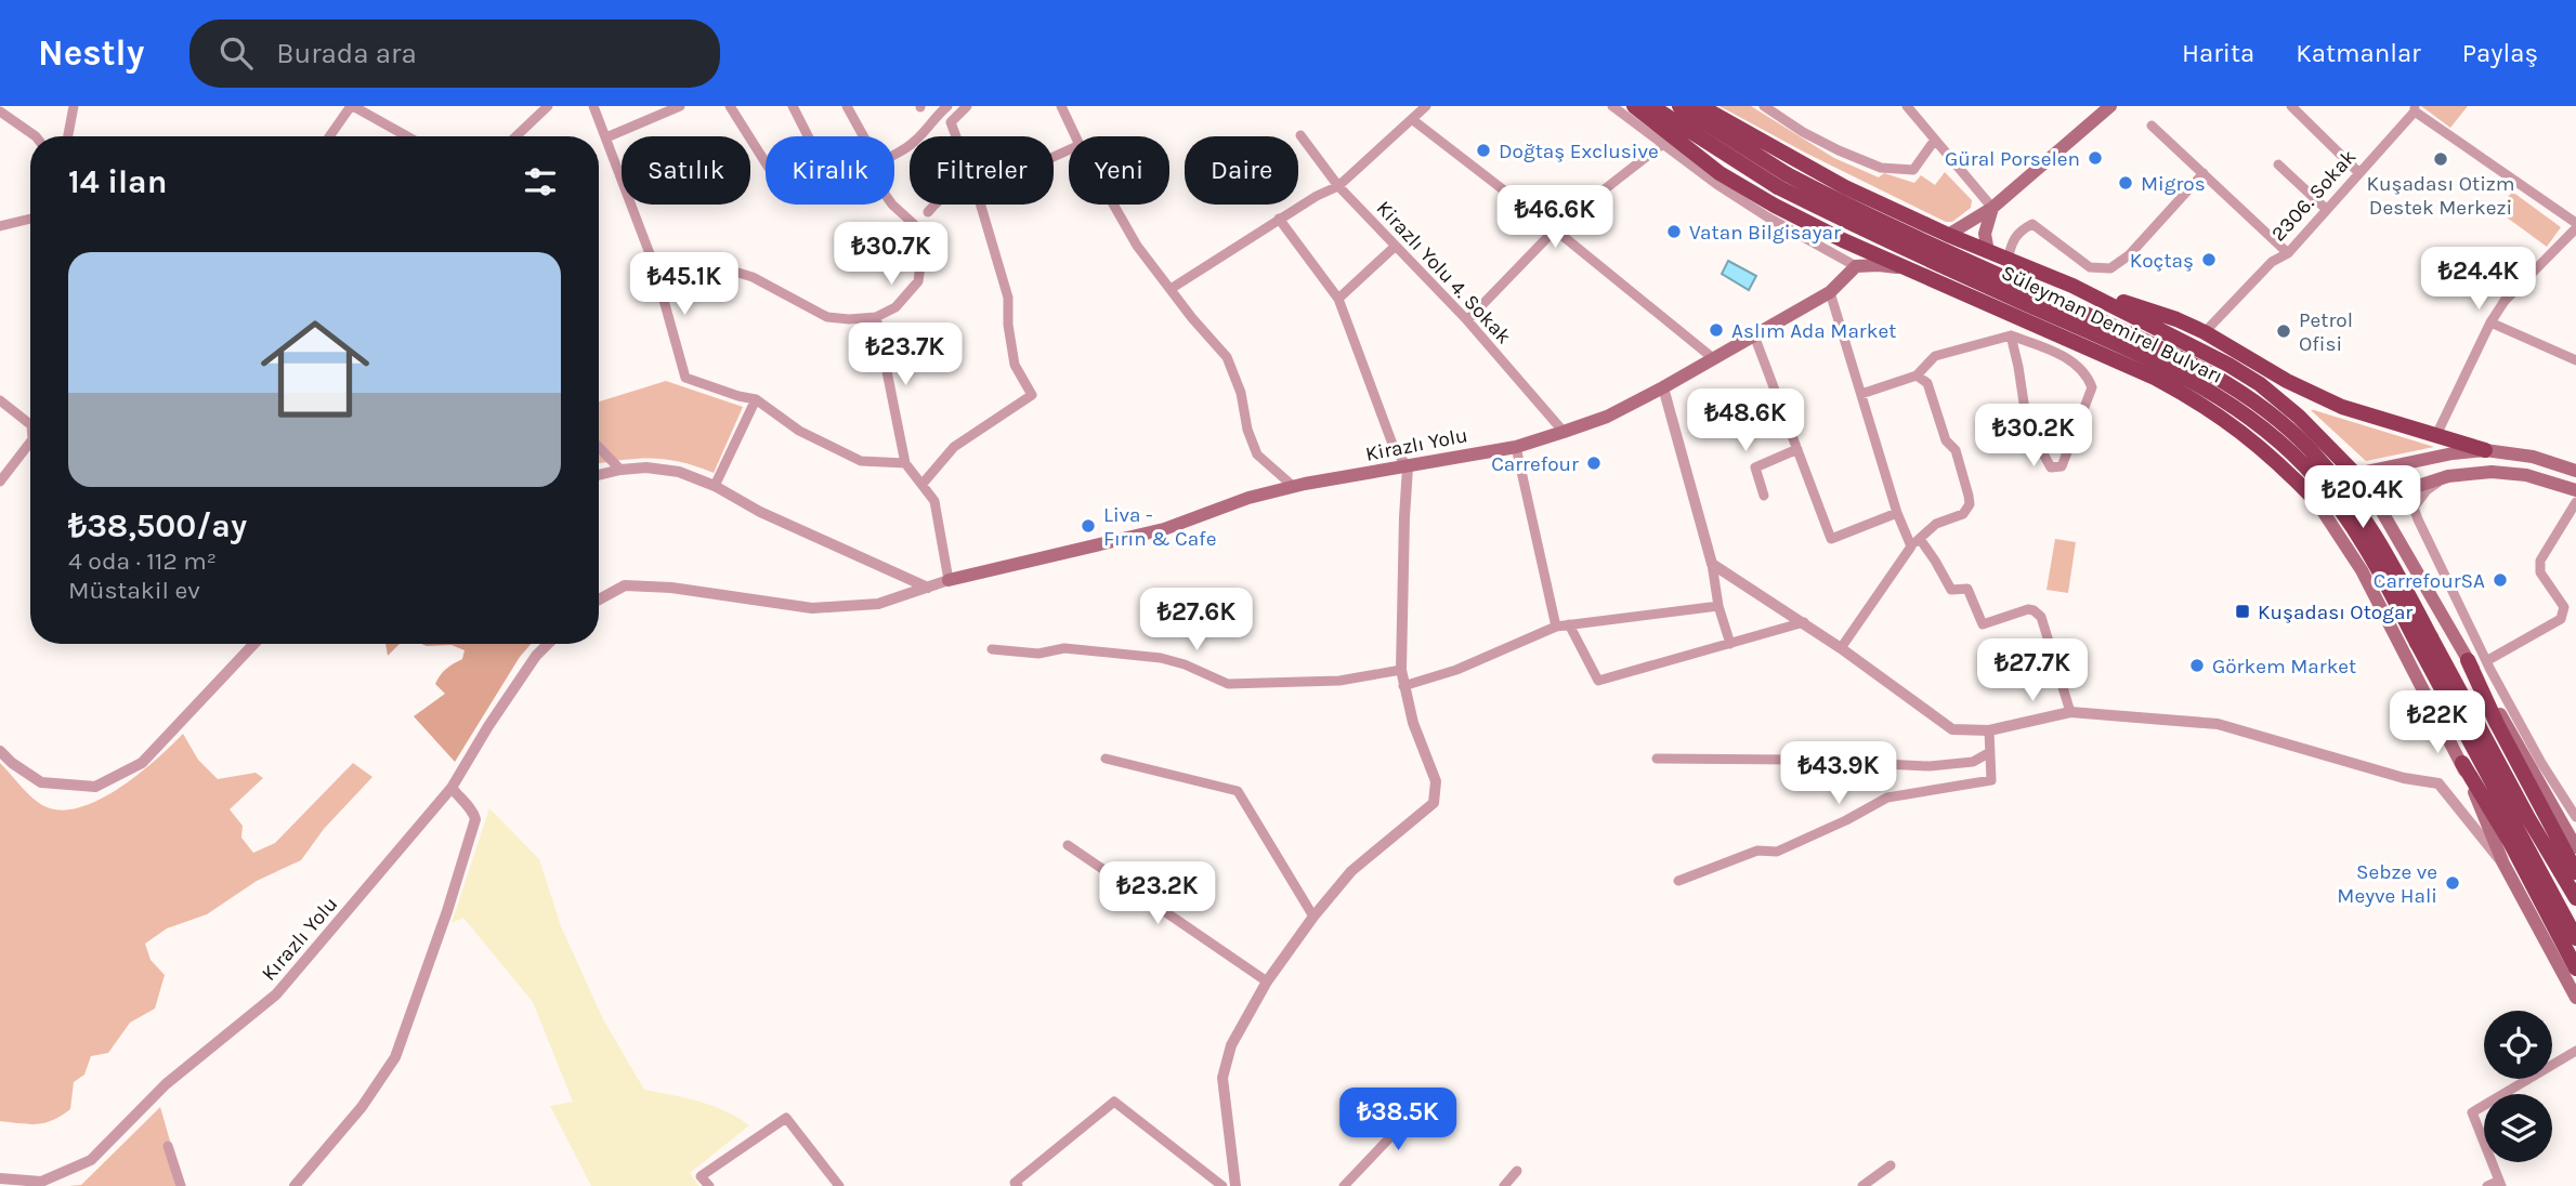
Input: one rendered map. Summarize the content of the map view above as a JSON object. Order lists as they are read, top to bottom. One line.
{"streets":{"highway":["Süleyman Demirel Bulvarı"],"main road":["Kirazlı Yolu"],"street":["2306. Sokak","Kirazlı Yolu 4. Sokak","Kırazlı Yolu"]},"crossings":[["Kirazlı Yolu 4. Sokak","Kirazlı Yolu"]],"places":{"other":["Doğtaş Exclusive","Güral Porselen","Kuşadası Otizm Destek Merkezi","Migros","Vatan Bilgisayar","Koçtaş","Aslım Ada Market","Petrol Ofisi","Carrefour","Liva - Fırın & Cafe","CarrefourSA","Görkem Market","Sebze ve Meyve Hali"],"transit":["Kuşadası Otogar"]},"page":{"header":"Nestly","search":"Burada ara","nav":["Harita","Katmanlar","Paylaş"],"chip":["Satılık","Kiralık","Filtreler","Yeni","Daire"],"heading":"14 ilan","price":["₺46.6K","₺30.7K","₺24.4K","₺45.1K","₺23.7K","₺48.6K","₺30.2K","₺20.4K","₺27.6K","₺27.7K","₺22K","₺43.9K","₺23.2K","₺38.5K"],"list":[{"name":"₺38,500/ay","note":"4 oda · 112 m² · Müstakil ev"}]}}
